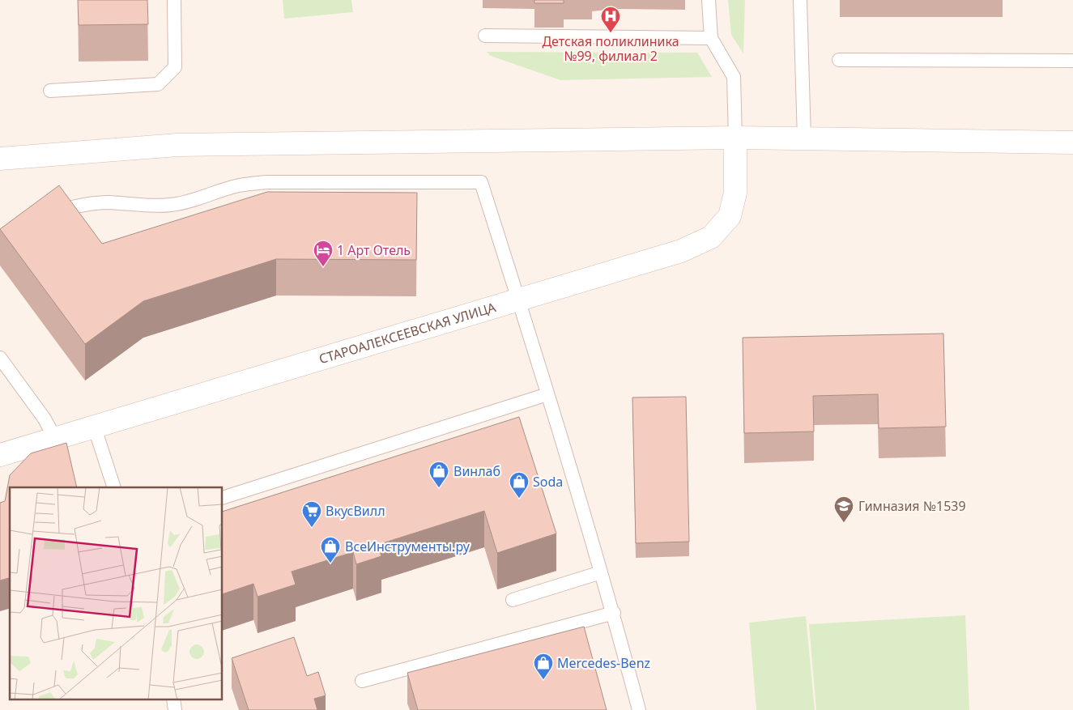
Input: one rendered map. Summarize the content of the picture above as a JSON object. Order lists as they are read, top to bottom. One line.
{"streets":{"street":["СТАРОАЛЕКСЕЕВСКАЯ УЛИЦА"]},"places":{"hospital":["Детская поликлиника №99, филиал 2"],"hotel":["1 Арт Отель"],"shop":["Винлаб","Soda","ВсеИнструменты.ру","Mercedes-Benz"],"school or university":["Гимназия №1539"],"supermarket":["ВкусВилл"]}}
